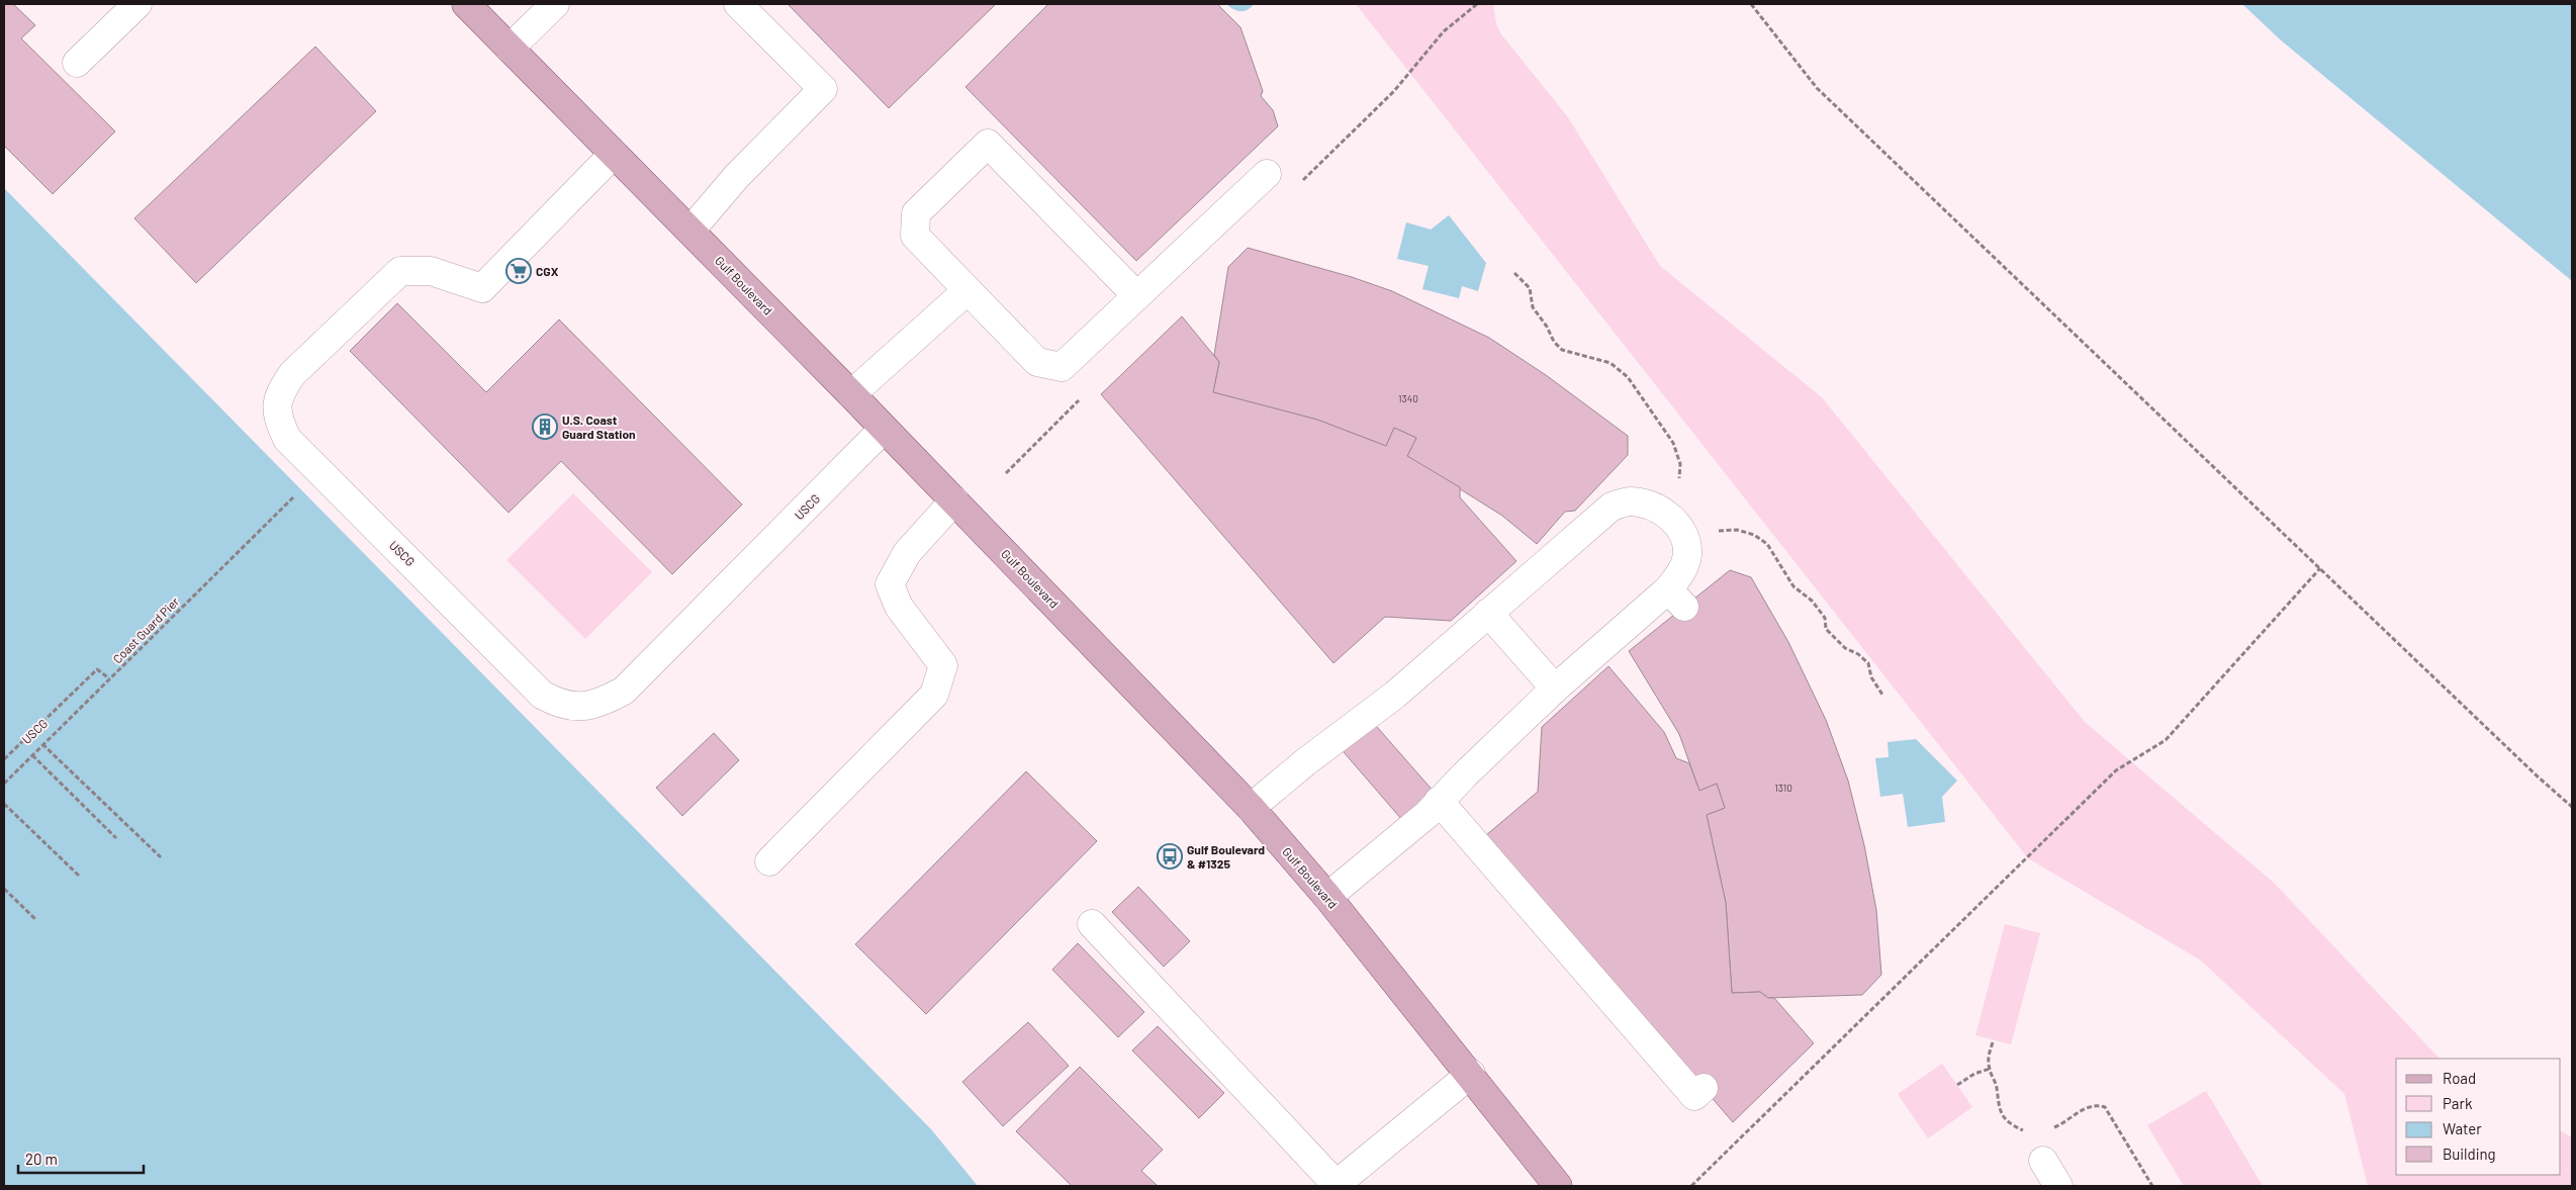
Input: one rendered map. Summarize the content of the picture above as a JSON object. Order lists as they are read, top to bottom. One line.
{"streets":{"main road":["Gulf Boulevard"],"lane":["USCG"],"path":["Coast Guard Pier"]},"crossings":[["Gulf Boulevard","USCG"],["USCG","Coast Guard Pier"]],"places":{"supermarket":["CGX"],"building":["U.S. Coast Guard Station"],"bus stop":["Gulf Boulevard & #1325"]},"house_numbers":["1340","1310"],"legend":["Road","Park","Water","Building"],"scale_bar":"20 m"}
